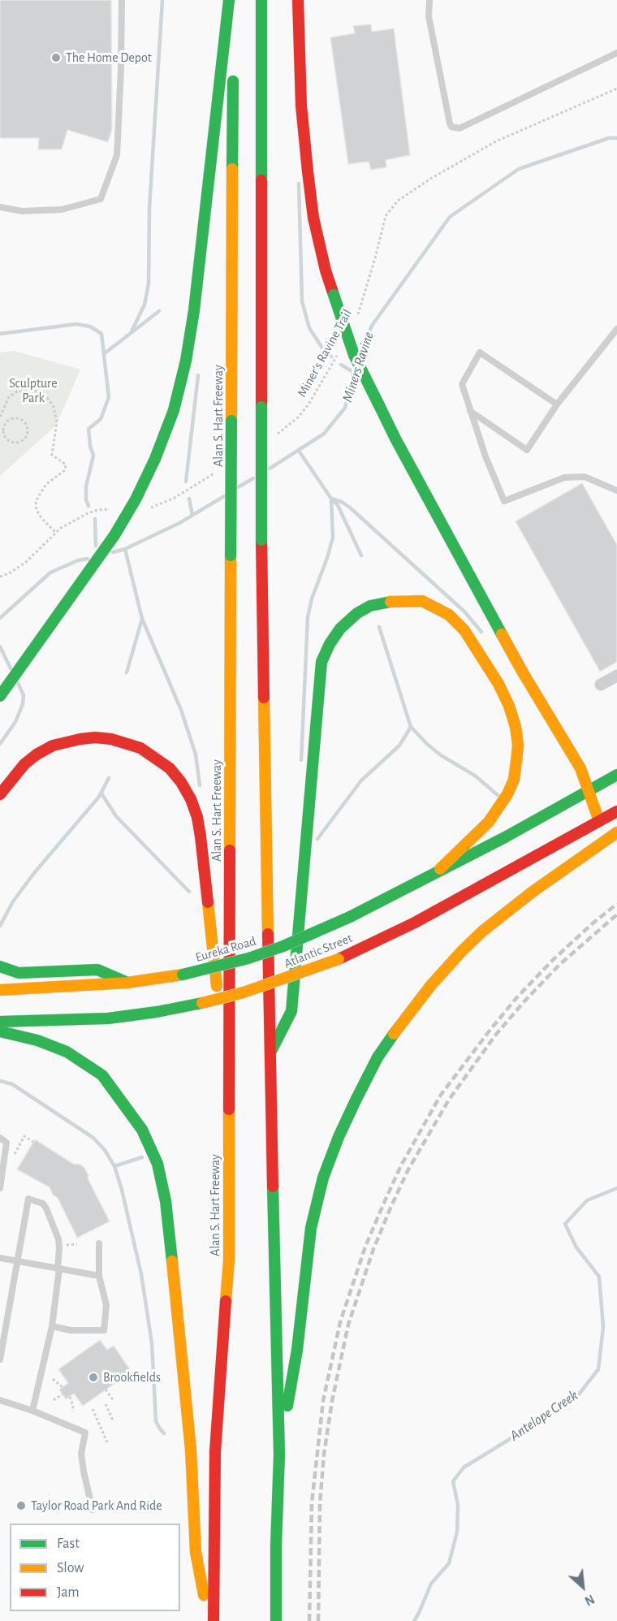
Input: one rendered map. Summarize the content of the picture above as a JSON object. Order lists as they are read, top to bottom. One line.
{"streets":{"main road":["Alan S. Hart Freeway","Eureka Road","Atlantic Street"],"path":["Miner's Ravine Trail"]},"water":["Miners Ravine","Antelope Creek"],"parks":["Sculpture Park"],"places":["The Home Depot","Brookfields","Taylor Road Park And Ride"],"legend":["Fast","Slow","Jam"],"north":"bottom right"}
